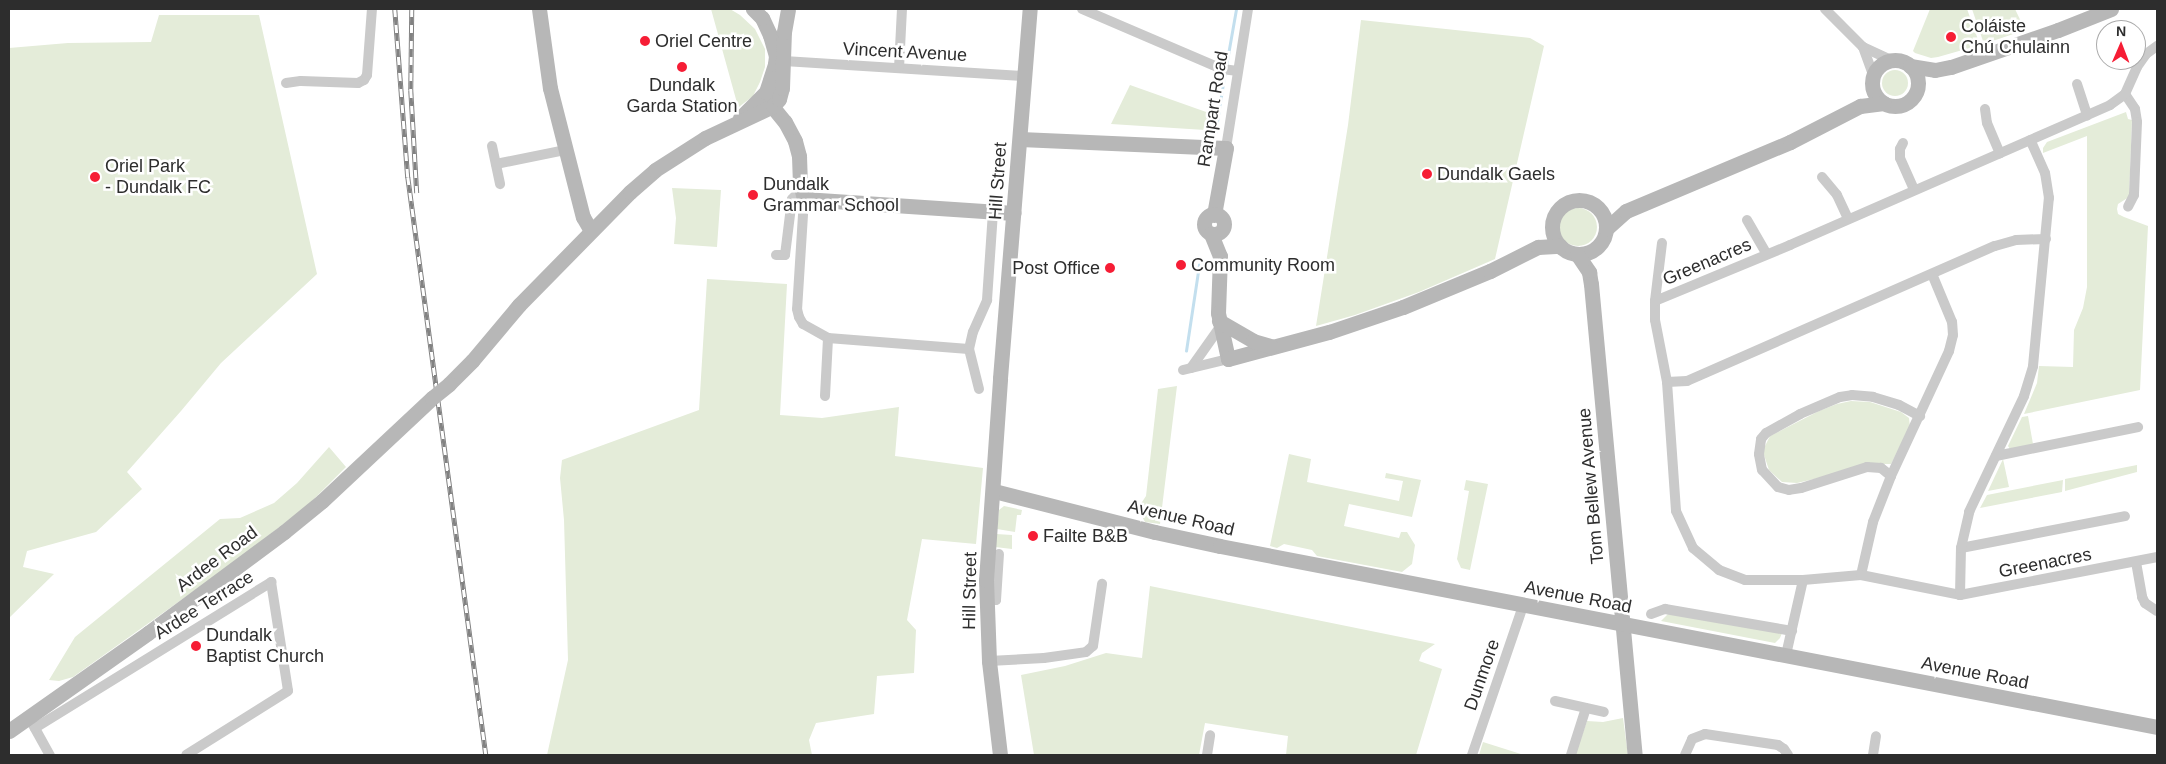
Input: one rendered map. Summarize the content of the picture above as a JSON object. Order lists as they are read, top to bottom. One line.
{"streets":{"street":["Vincent Avenue","Rampart Road","Hill Street","Greenacres","Tom Bellew Avenue","Avenue Road","Ardee Road","Ardee Terrace","Dunmore"]},"crossings":[["Vincent Avenue","Hill Street"],["Hill Street","Avenue Road"],["Tom Bellew Avenue","Avenue Road"],["Avenue Road","Dunmore"],["Ardee Road","Ardee Terrace"]],"places":["Coláiste Chú Chulainn","Oriel Centre","Dundalk Garda Station","Dundalk Gaels","Oriel Park - Dundalk FC","Dundalk Grammar School","Community Room","Post Office","Failte B&B","Dundalk Baptist Church"],"north":"top"}
